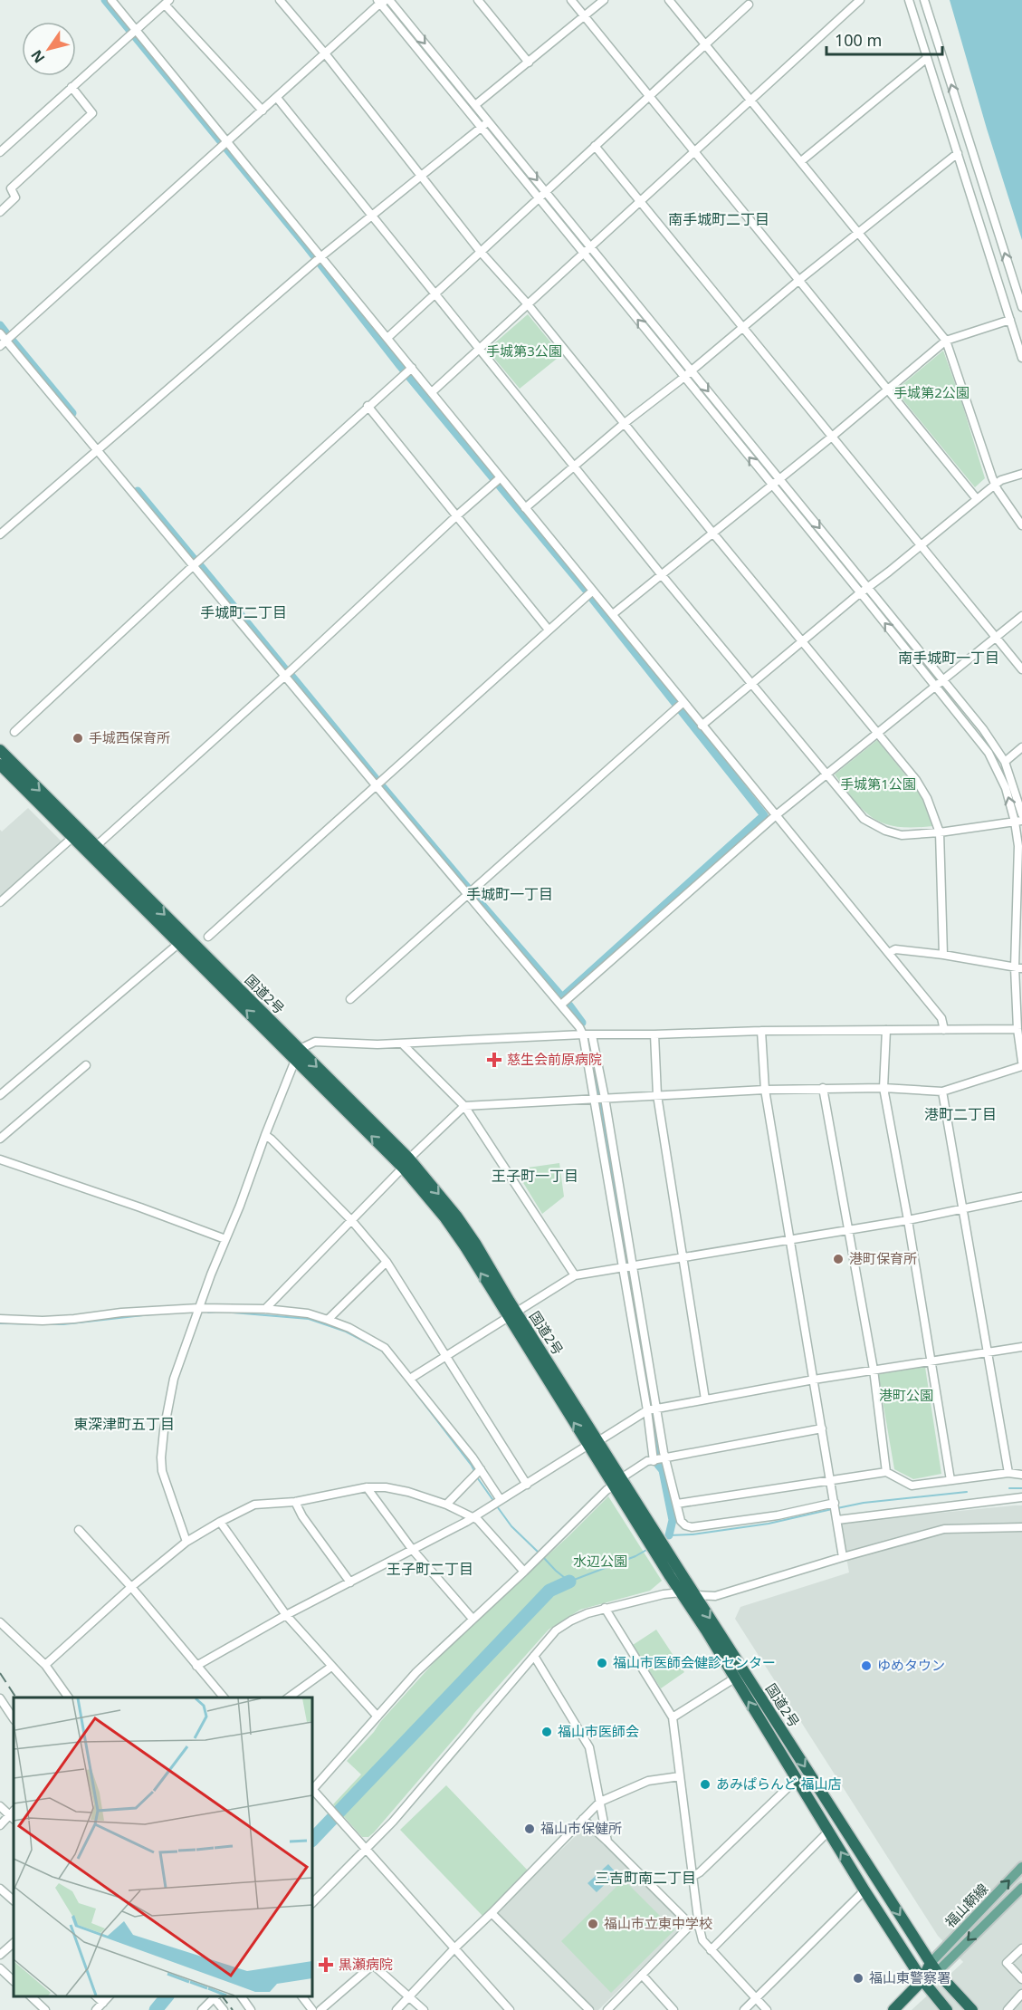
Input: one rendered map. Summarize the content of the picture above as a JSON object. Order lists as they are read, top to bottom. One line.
{"streets":{"highway":["国道2号"],"main road":["福山鞆線"]},"crossings":[["国道2号","福山鞆線"]],"districts":["南手城町二丁目","手城町二丁目","南手城町一丁目","手城町一丁目","港町二丁目","王子町一丁目","東深津町五丁目","王子町二丁目","三吉町南二丁目"],"parks":["手城第3公園","手城第2公園","手城第1公園","港町公園","水辺公園"],"places":{"other":["手城西保育所","港町保育所","福山市医師会健診センター","ゆめタウン","福山市医師会","あみぱらんど 福山店","福山市保健所","福山市立東中学校","福山東警察署"],"health":["慈生会前原病院","黒瀬病院"]},"scale_bar":"100 m","north":"bottom left"}
